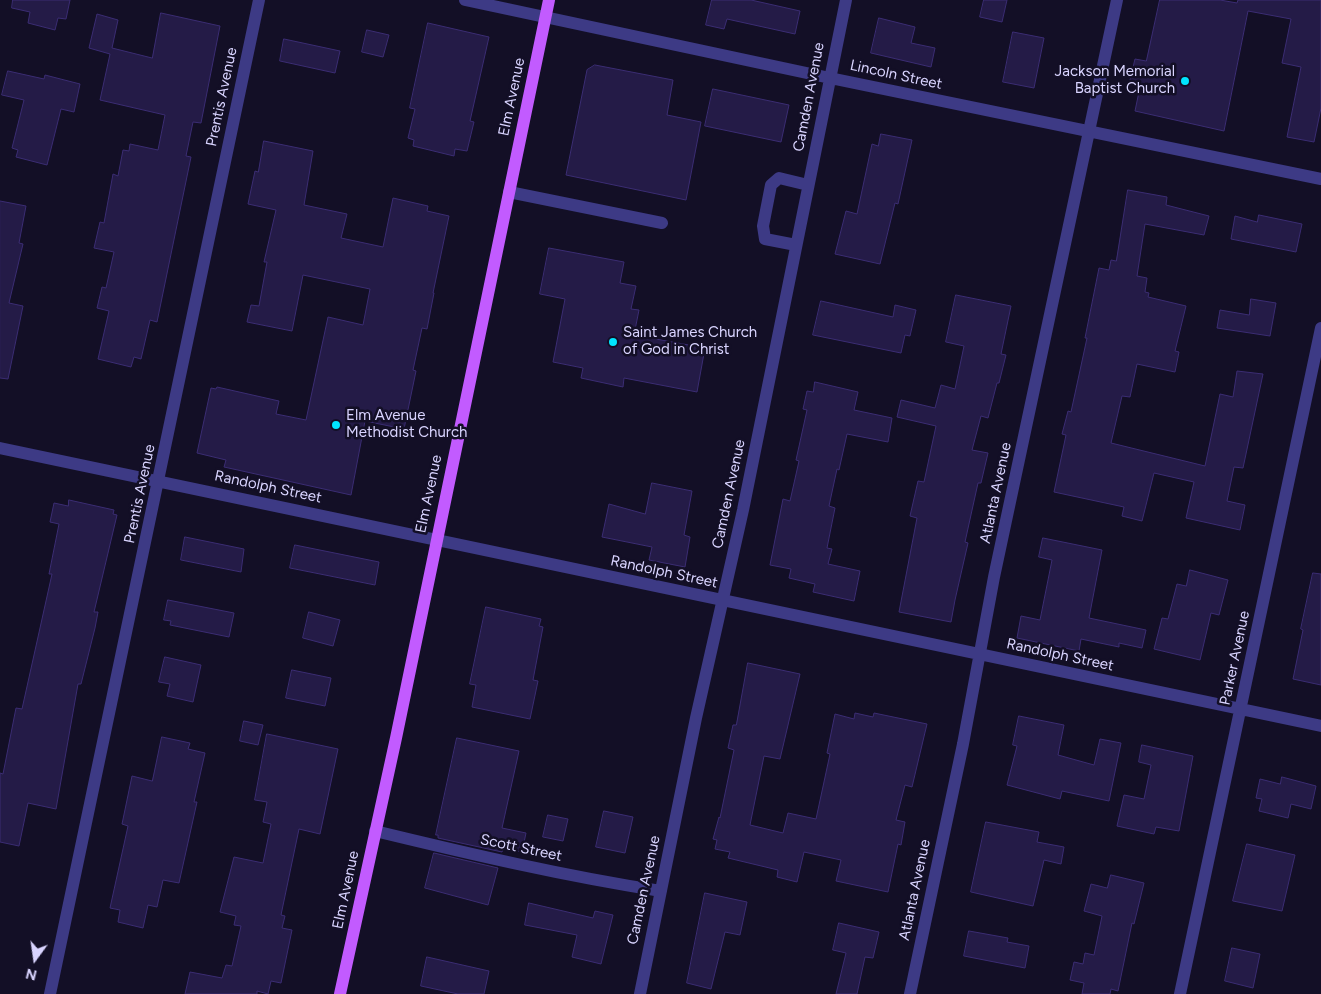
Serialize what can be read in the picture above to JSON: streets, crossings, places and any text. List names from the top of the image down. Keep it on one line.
{"streets":{"main road":["Elm Avenue"],"street":["Lincoln Street","Prentis Avenue","Camden Avenue","Randolph Street","Atlanta Avenue","Parker Avenue","Scott Street"]},"crossings":[["Lincoln Street","Elm Avenue"],["Lincoln Street","Camden Avenue"],["Lincoln Street","Atlanta Avenue"],["Prentis Avenue","Randolph Street"],["Elm Avenue","Randolph Street"],["Elm Avenue","Scott Street"],["Camden Avenue","Randolph Street"],["Camden Avenue","Scott Street"],["Randolph Street","Atlanta Avenue"],["Randolph Street","Parker Avenue"]],"places":["Jackson Memorial Baptist Church","Saint James Church of God in Christ","Elm Avenue Methodist Church"],"north":"bottom"}
